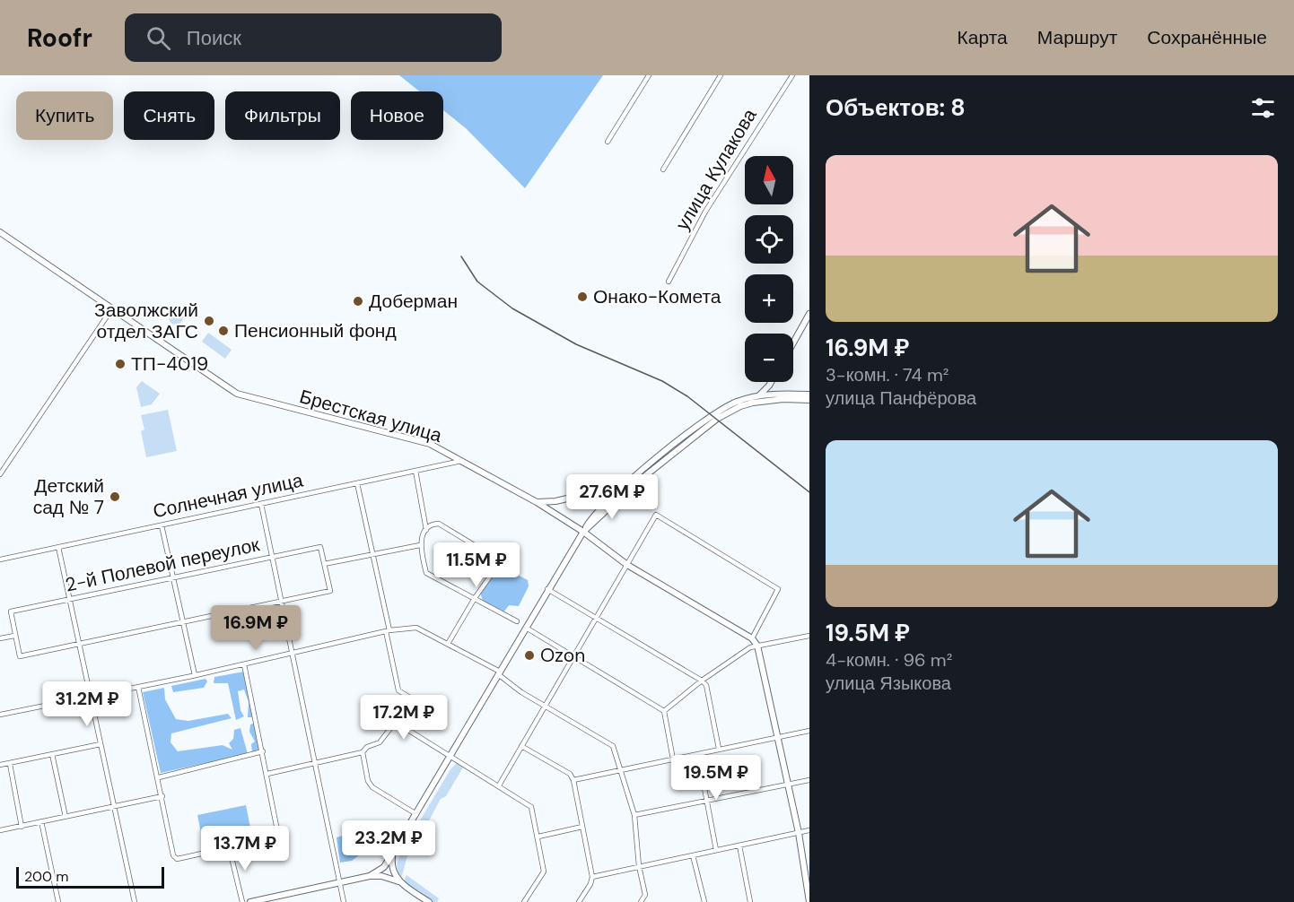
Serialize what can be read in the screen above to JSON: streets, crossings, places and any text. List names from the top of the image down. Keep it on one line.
{"streets":{"street":["улица Кулакова","Брестская улица","Солнечная улица","2-й Полевой переулок"]},"crossings":[["Брестская улица","Солнечная улица"]],"places":["Онако-Комета","Доберман","Заволжский отдел ЗАГС","Пенсионный фонд","ТП-4019","Детский сад № 7","Ozon"],"scale_bar":"200 m","north":"top","page":{"header":"Roofr","search":"Поиск","nav":["Карта","Маршрут","Сохранённые"],"heading":"Объектов: 8","chip":["Купить","Снять","Фильтры","Новое"],"list":[{"name":"16.9M ₽","note":"3-комн. · 74 m² · улица Панфёрова"},{"name":"19.5M ₽","note":"4-комн. · 96 m² · улица Языкова"}],"map_buttons":["+","−"],"price":["27.6M ₽","11.5M ₽","16.9M ₽","31.2M ₽","17.2M ₽","19.5M ₽","23.2M ₽","13.7M ₽"],"scale":"200 m"}}
